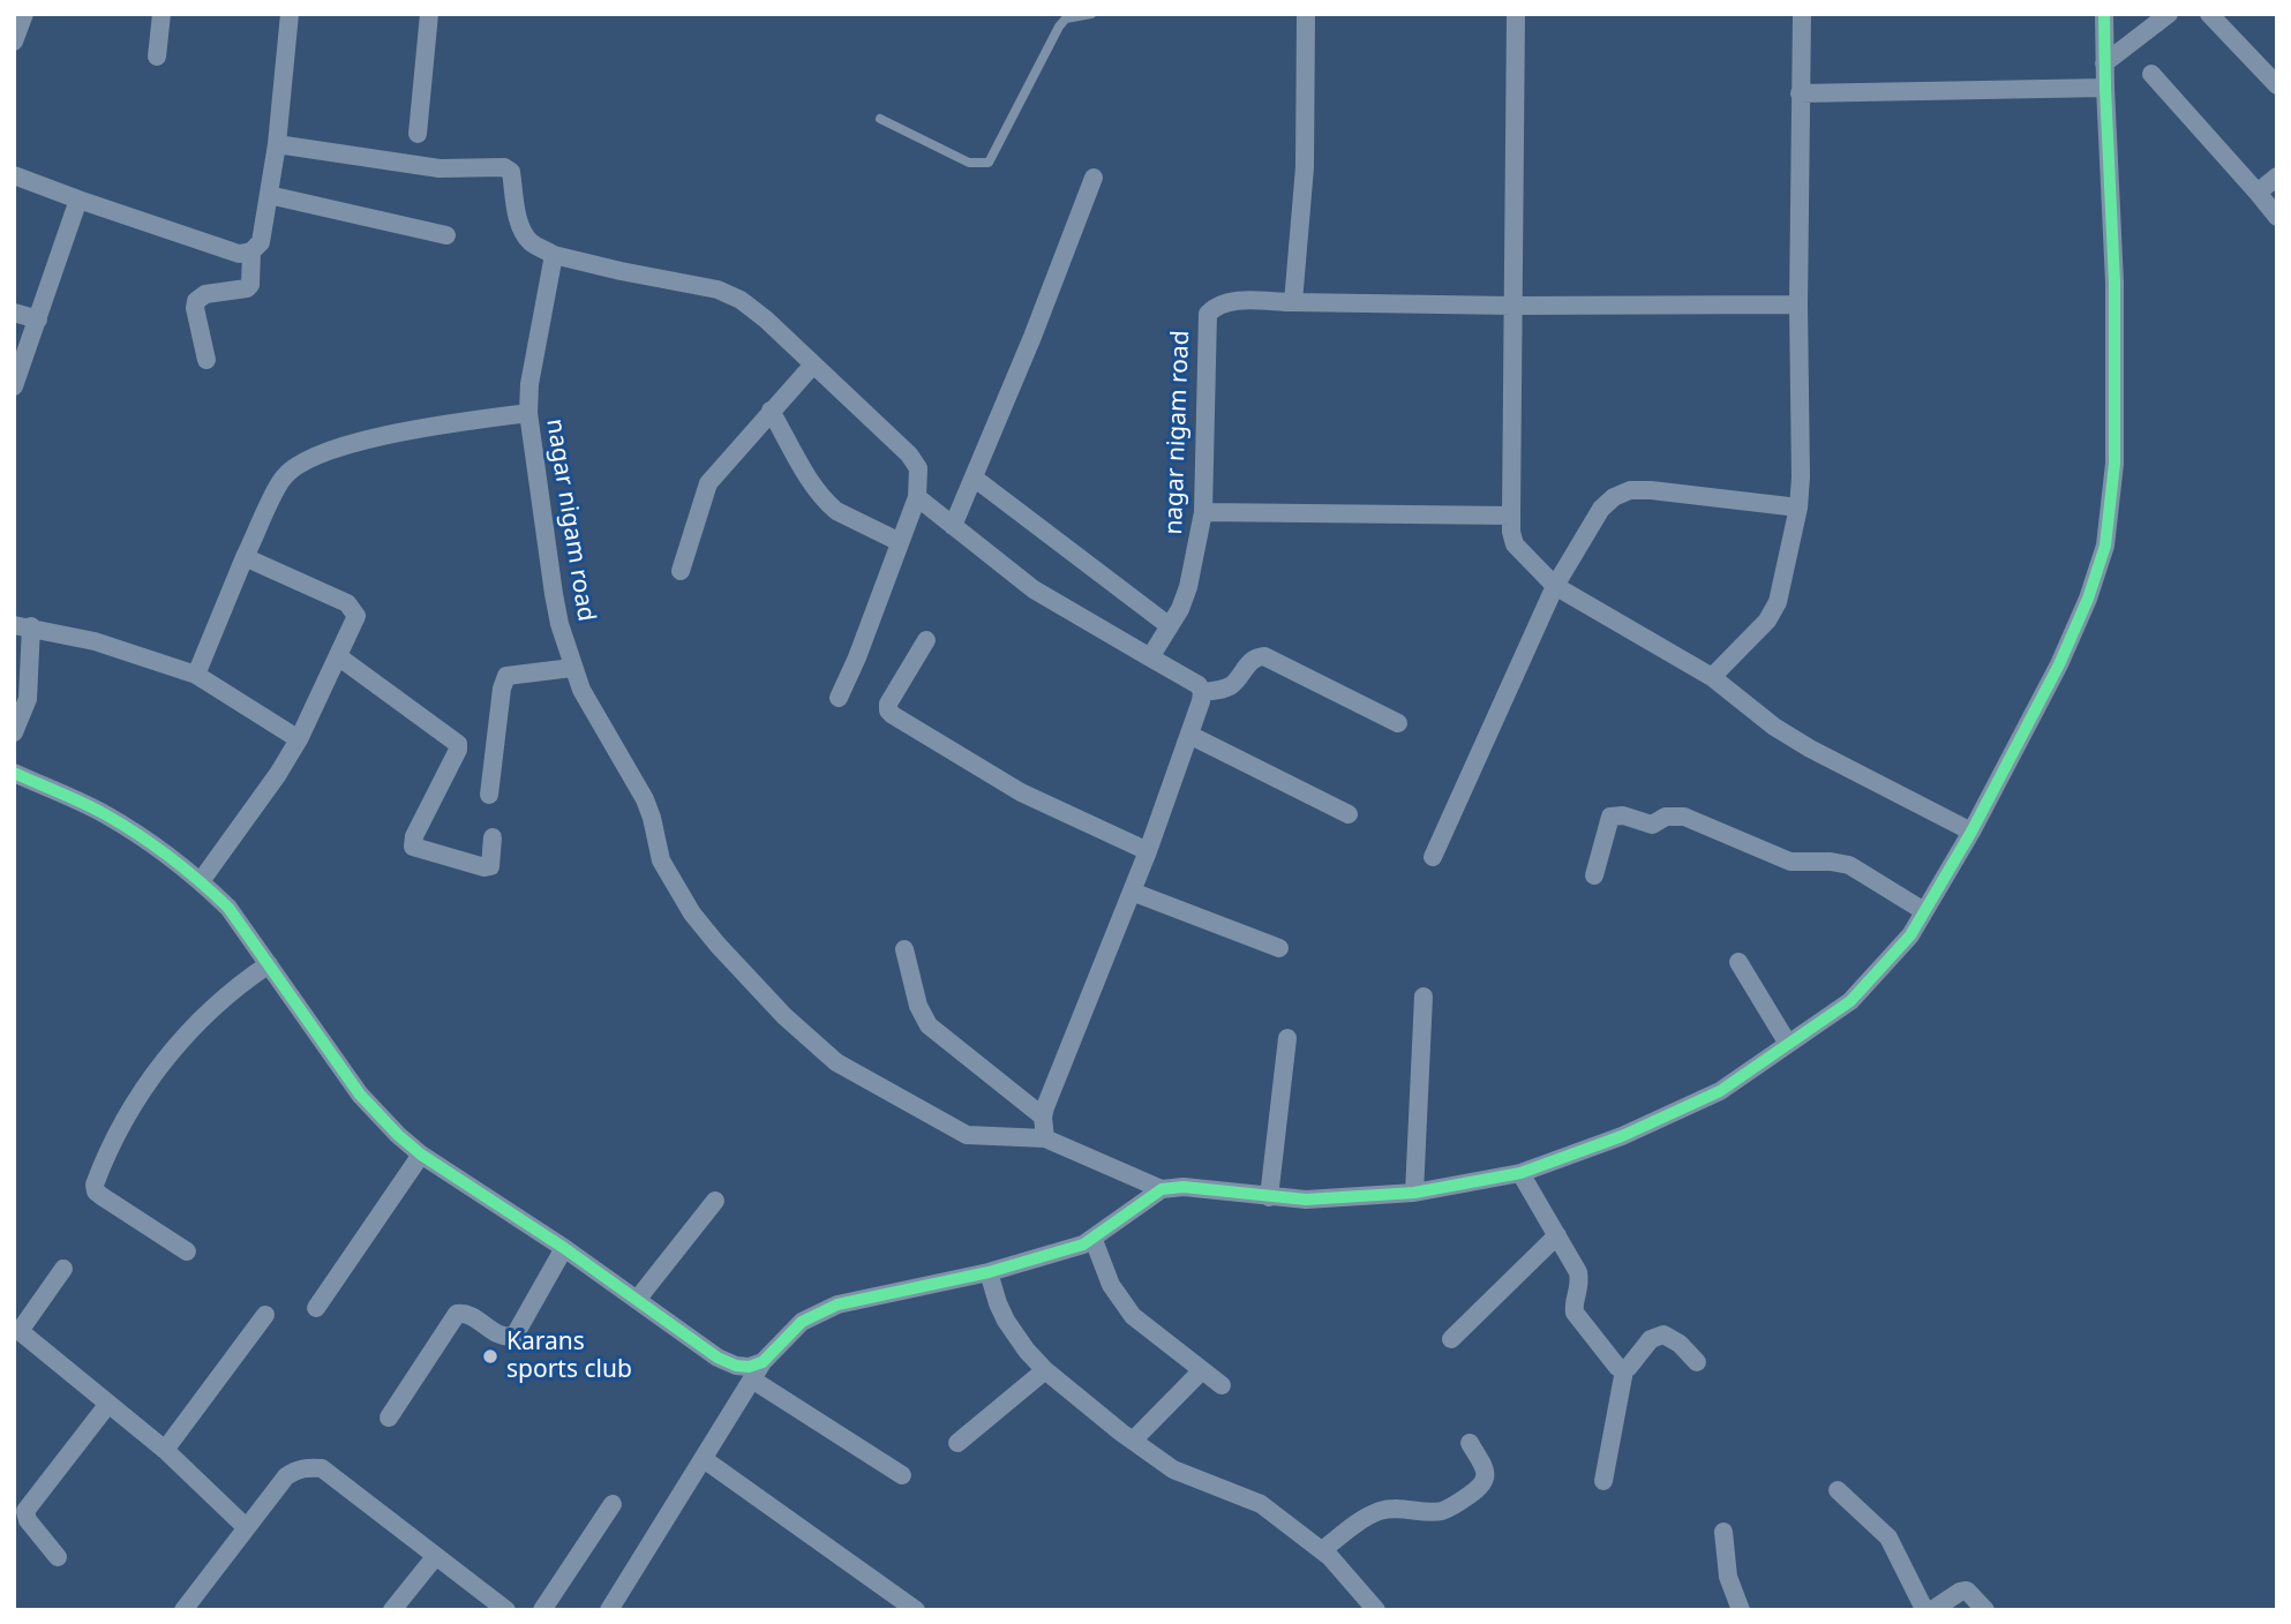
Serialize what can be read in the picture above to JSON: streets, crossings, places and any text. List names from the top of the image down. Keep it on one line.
{"streets":{"street":["nagar nigam road"]},"places":["Karans sports club"]}
